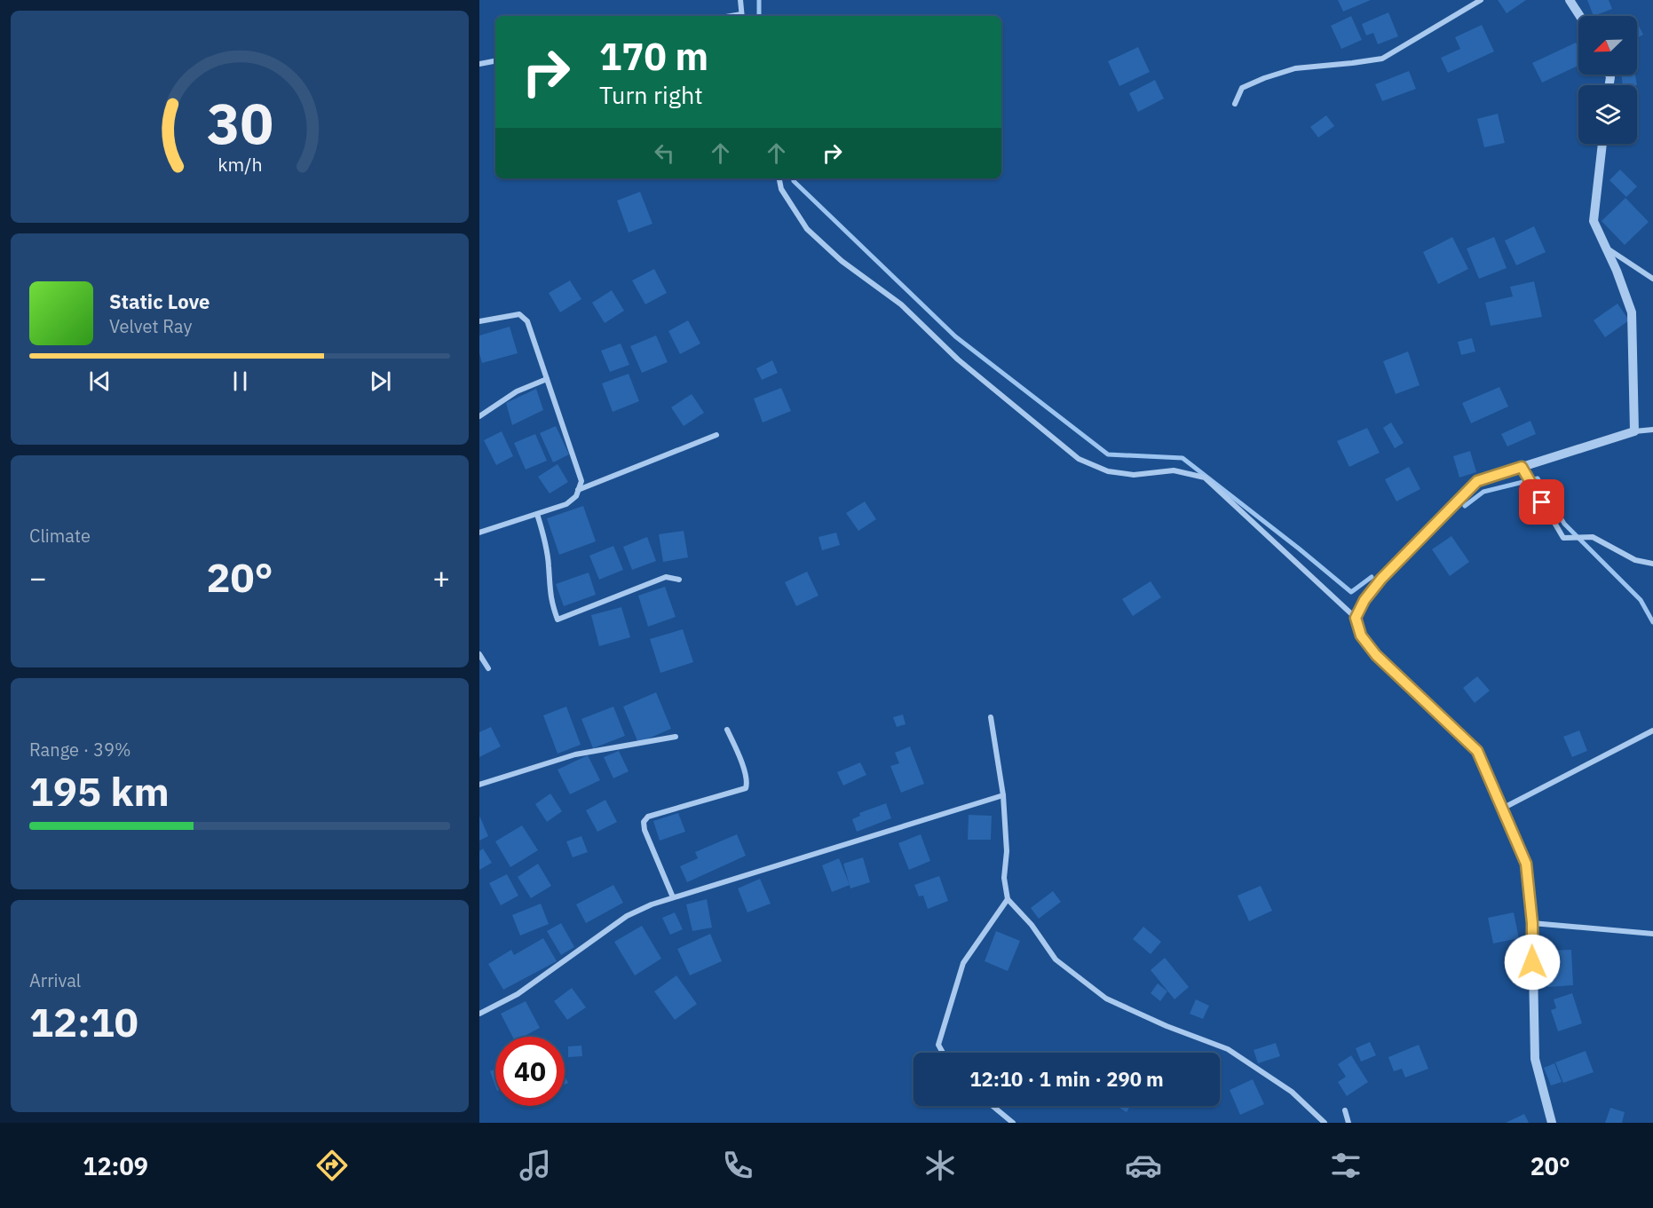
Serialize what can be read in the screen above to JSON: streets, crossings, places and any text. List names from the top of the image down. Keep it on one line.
{"north":"bottom left","page":{"turn":["170 m","Turn right"],"song":["Static Love","Velvet Ray"],"tile":["Climate",["Range · 39%","195 km"],["Arrival","12:10"]],"heat":["−","20°","+"],"limit":"40","trip":"12:10 · 1 min · 290 m","tabs":["12:09","20°"],"gauge":["30","km/h"]}}
